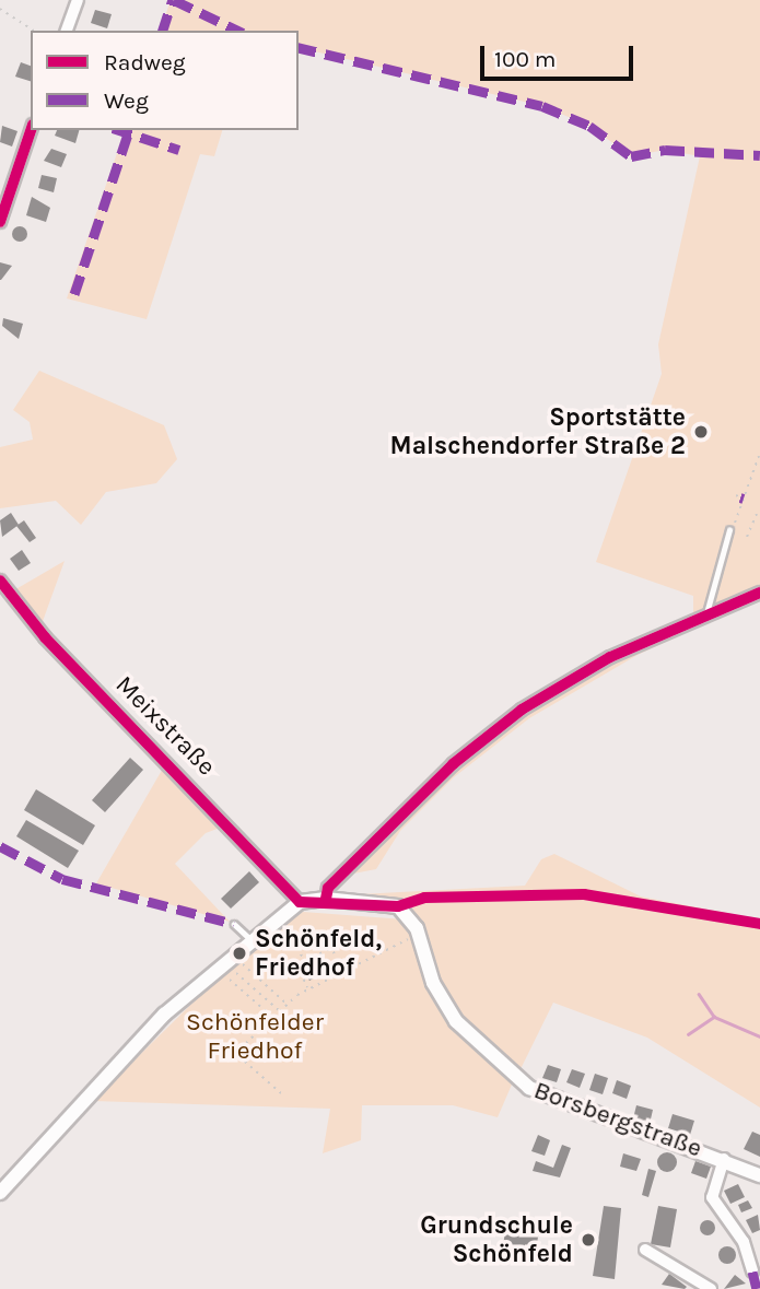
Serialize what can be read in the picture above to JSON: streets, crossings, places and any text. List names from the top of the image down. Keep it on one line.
{"streets":{"street":["Meixstraße","Borsbergstraße"]},"crossings":[["Meixstraße","Borsbergstraße"]],"parks":["Schönfelder Friedhof"],"places":["Sportstätte Malschendorfer Straße 2","Schönfeld, Friedhof","Grundschule Schönfeld"],"legend":["Radweg","Weg"],"scale_bar":"100 m"}
